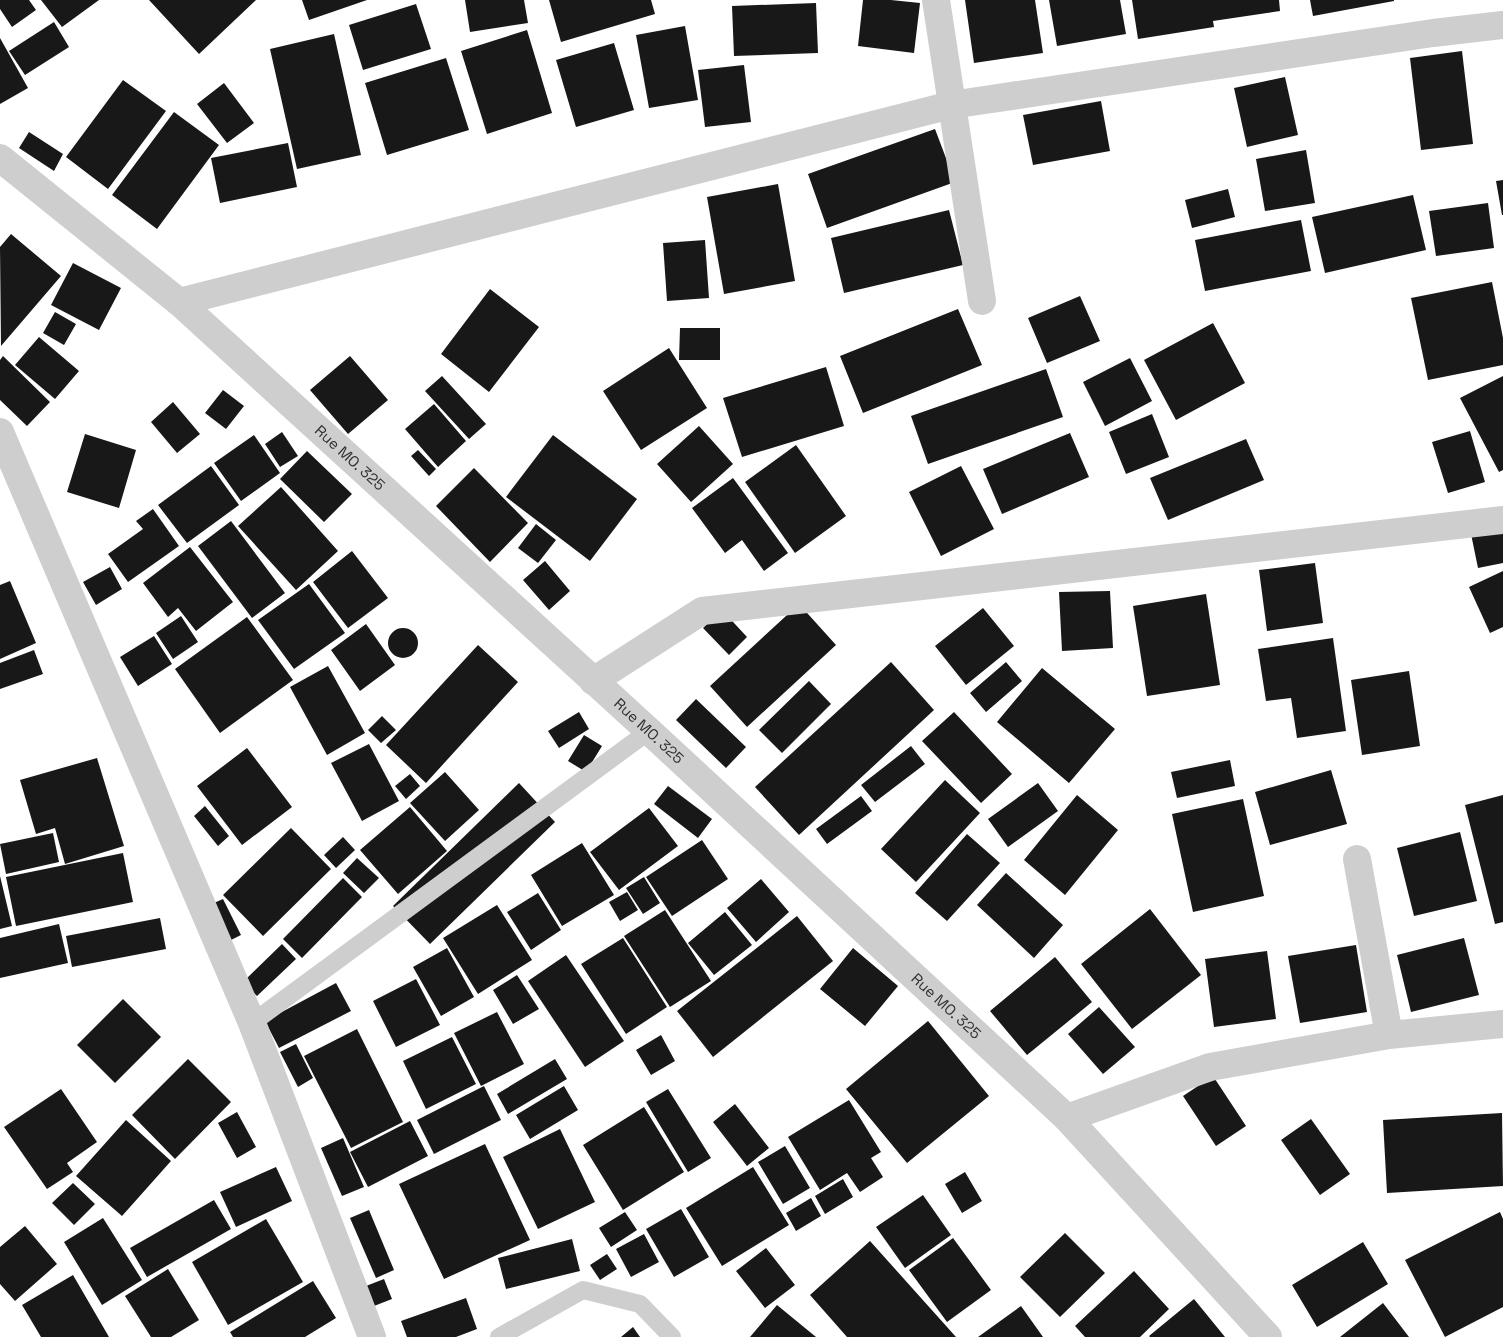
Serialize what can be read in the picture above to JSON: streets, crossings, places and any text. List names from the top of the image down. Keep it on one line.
{"streets":{"street":["Rue MO. 325"]}}
